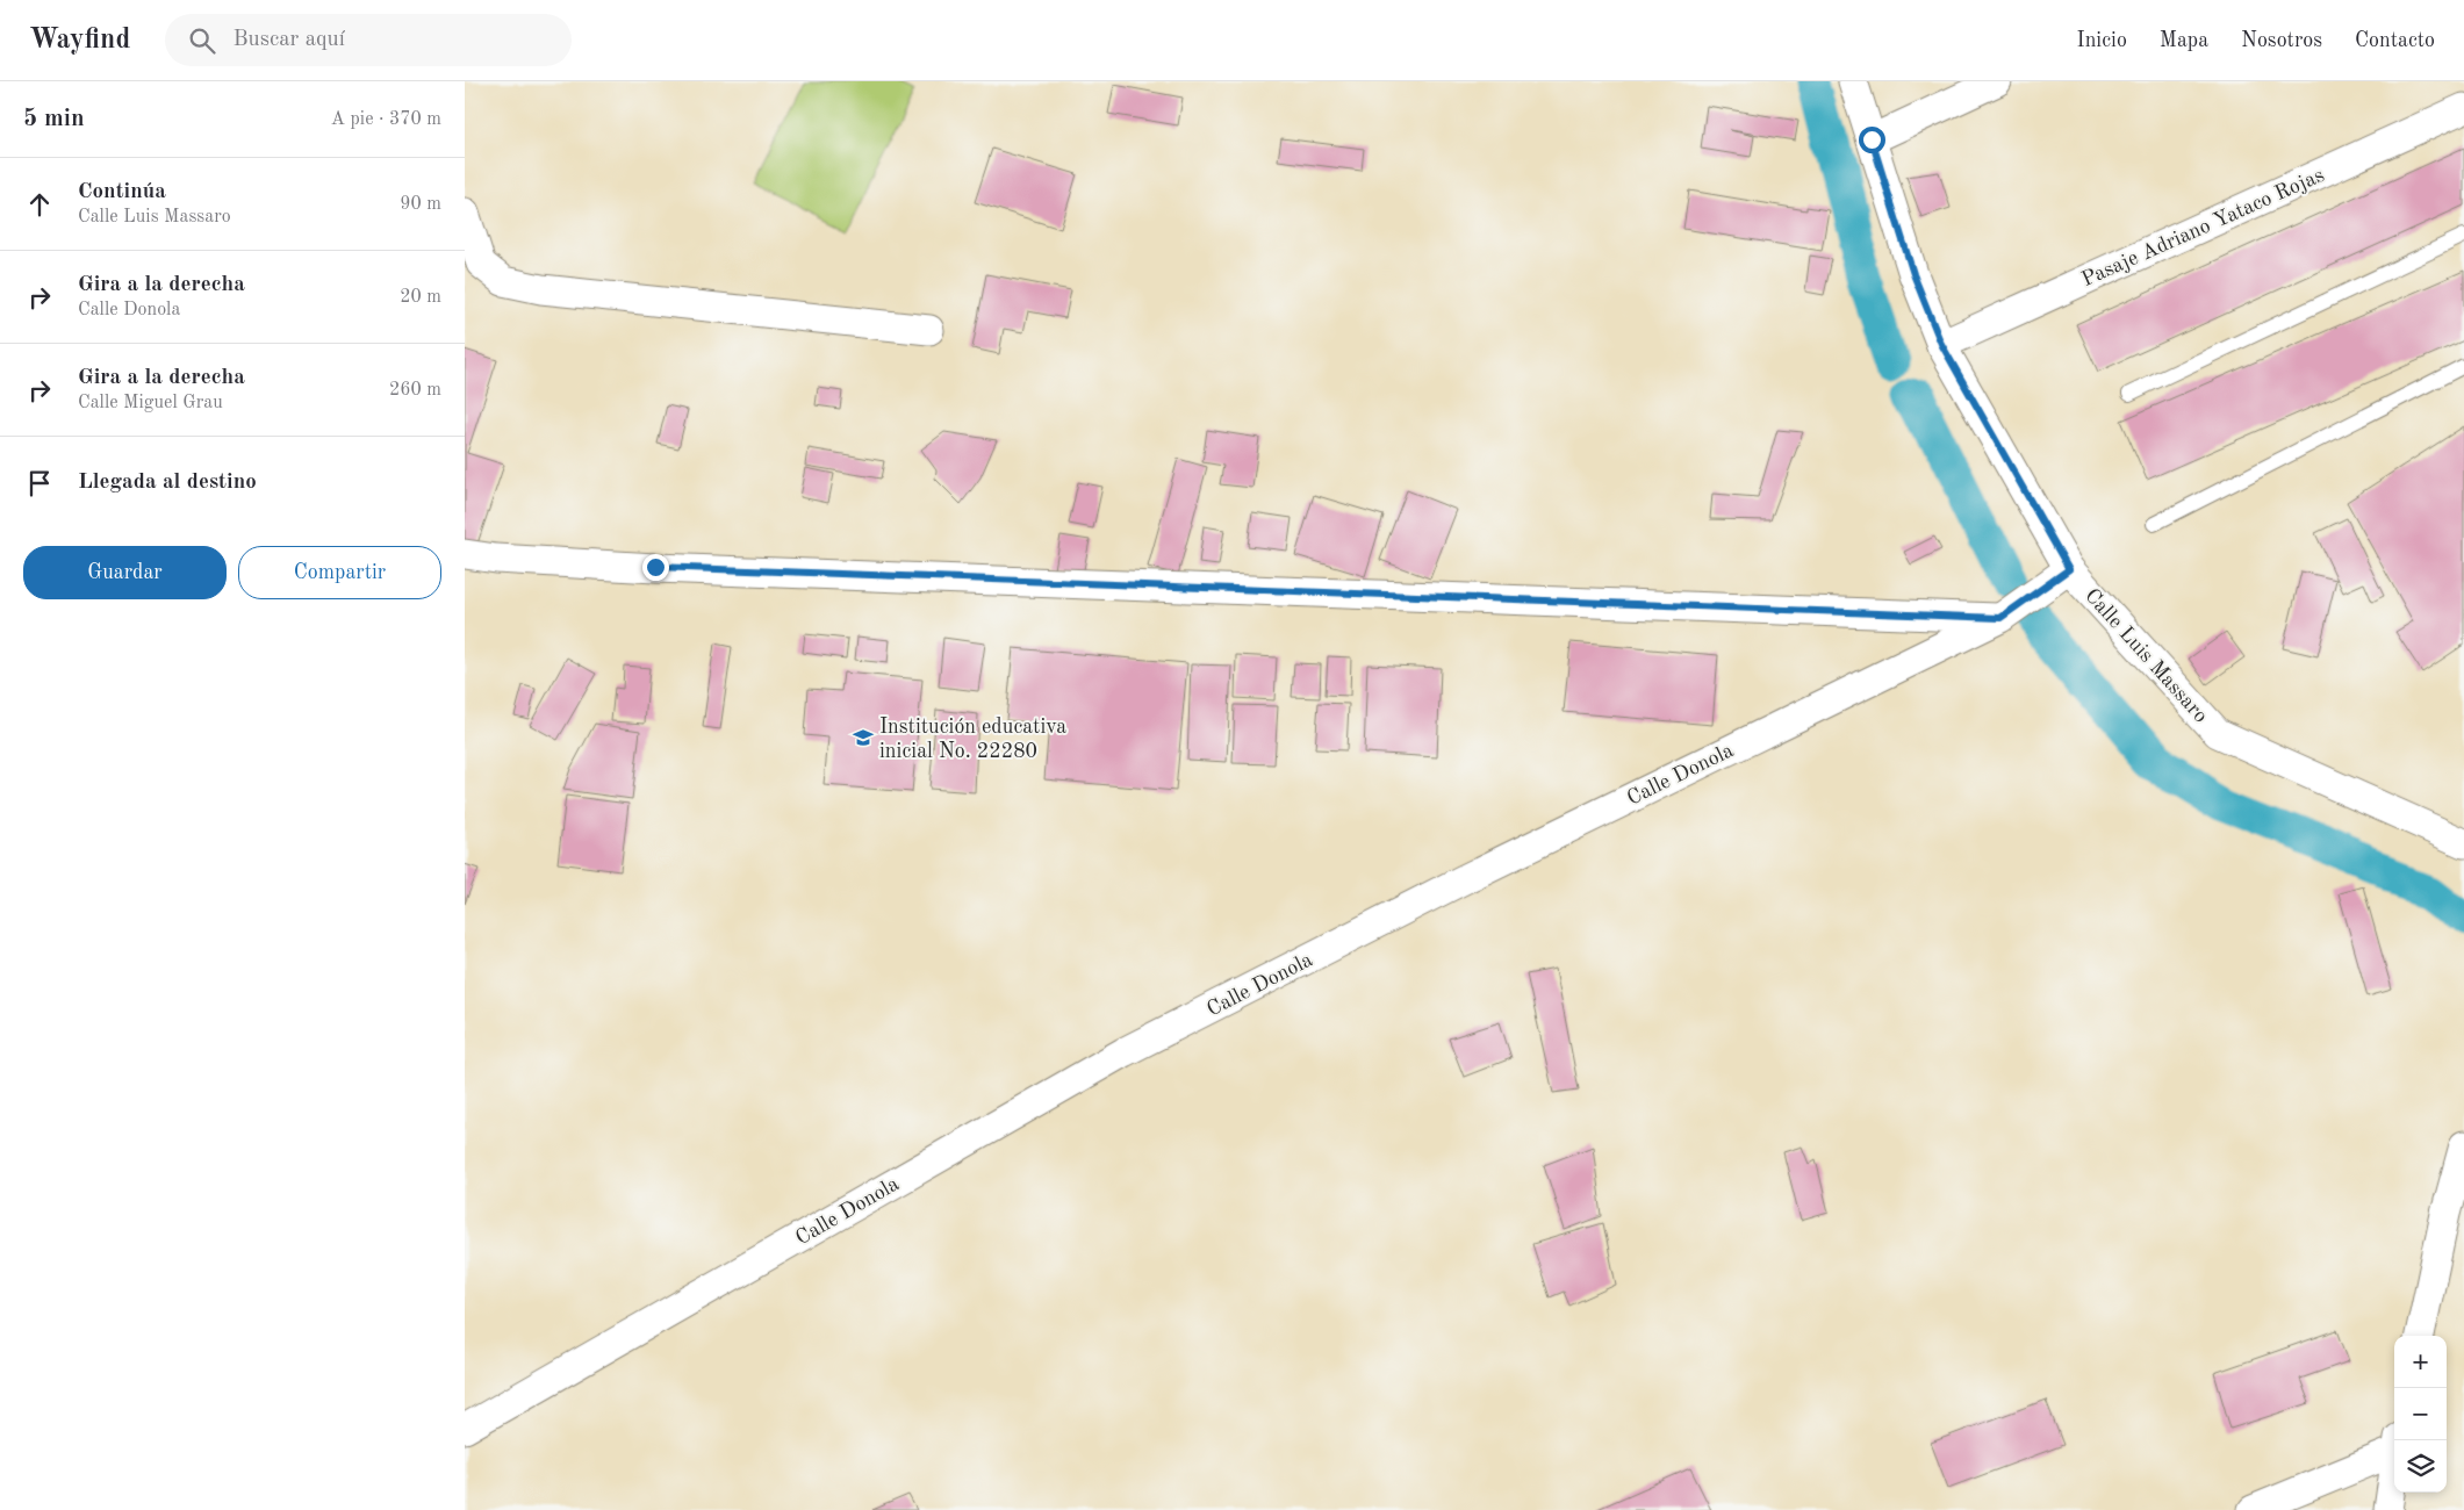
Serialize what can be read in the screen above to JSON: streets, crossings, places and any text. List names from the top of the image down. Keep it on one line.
{"streets":{"street":["Pasaje Adriano Yataco Rojas","Calle Luis Massaro","Calle Donola"]},"crossings":[["Pasaje Adriano Yataco Rojas","Calle Luis Massaro"],["Calle Luis Massaro","Calle Donola"]],"places":{"school or university":["Institución educativa inicial No. 22280"]},"page":{"header":"Wayfind","search":"Buscar aquí","nav":["Inicio","Mapa","Nosotros","Contacto"],"heading":["5 min","A pie · 370 m"],"list":[["Continúa","Calle Luis Massaro","90 m"],["Gira a la derecha","Calle Donola","20 m"],["Gira a la derecha","Calle Miguel Grau","260 m"],"Llegada al destino"],"buttons":["Guardar","Compartir"],"map_buttons":["+","−"]}}
